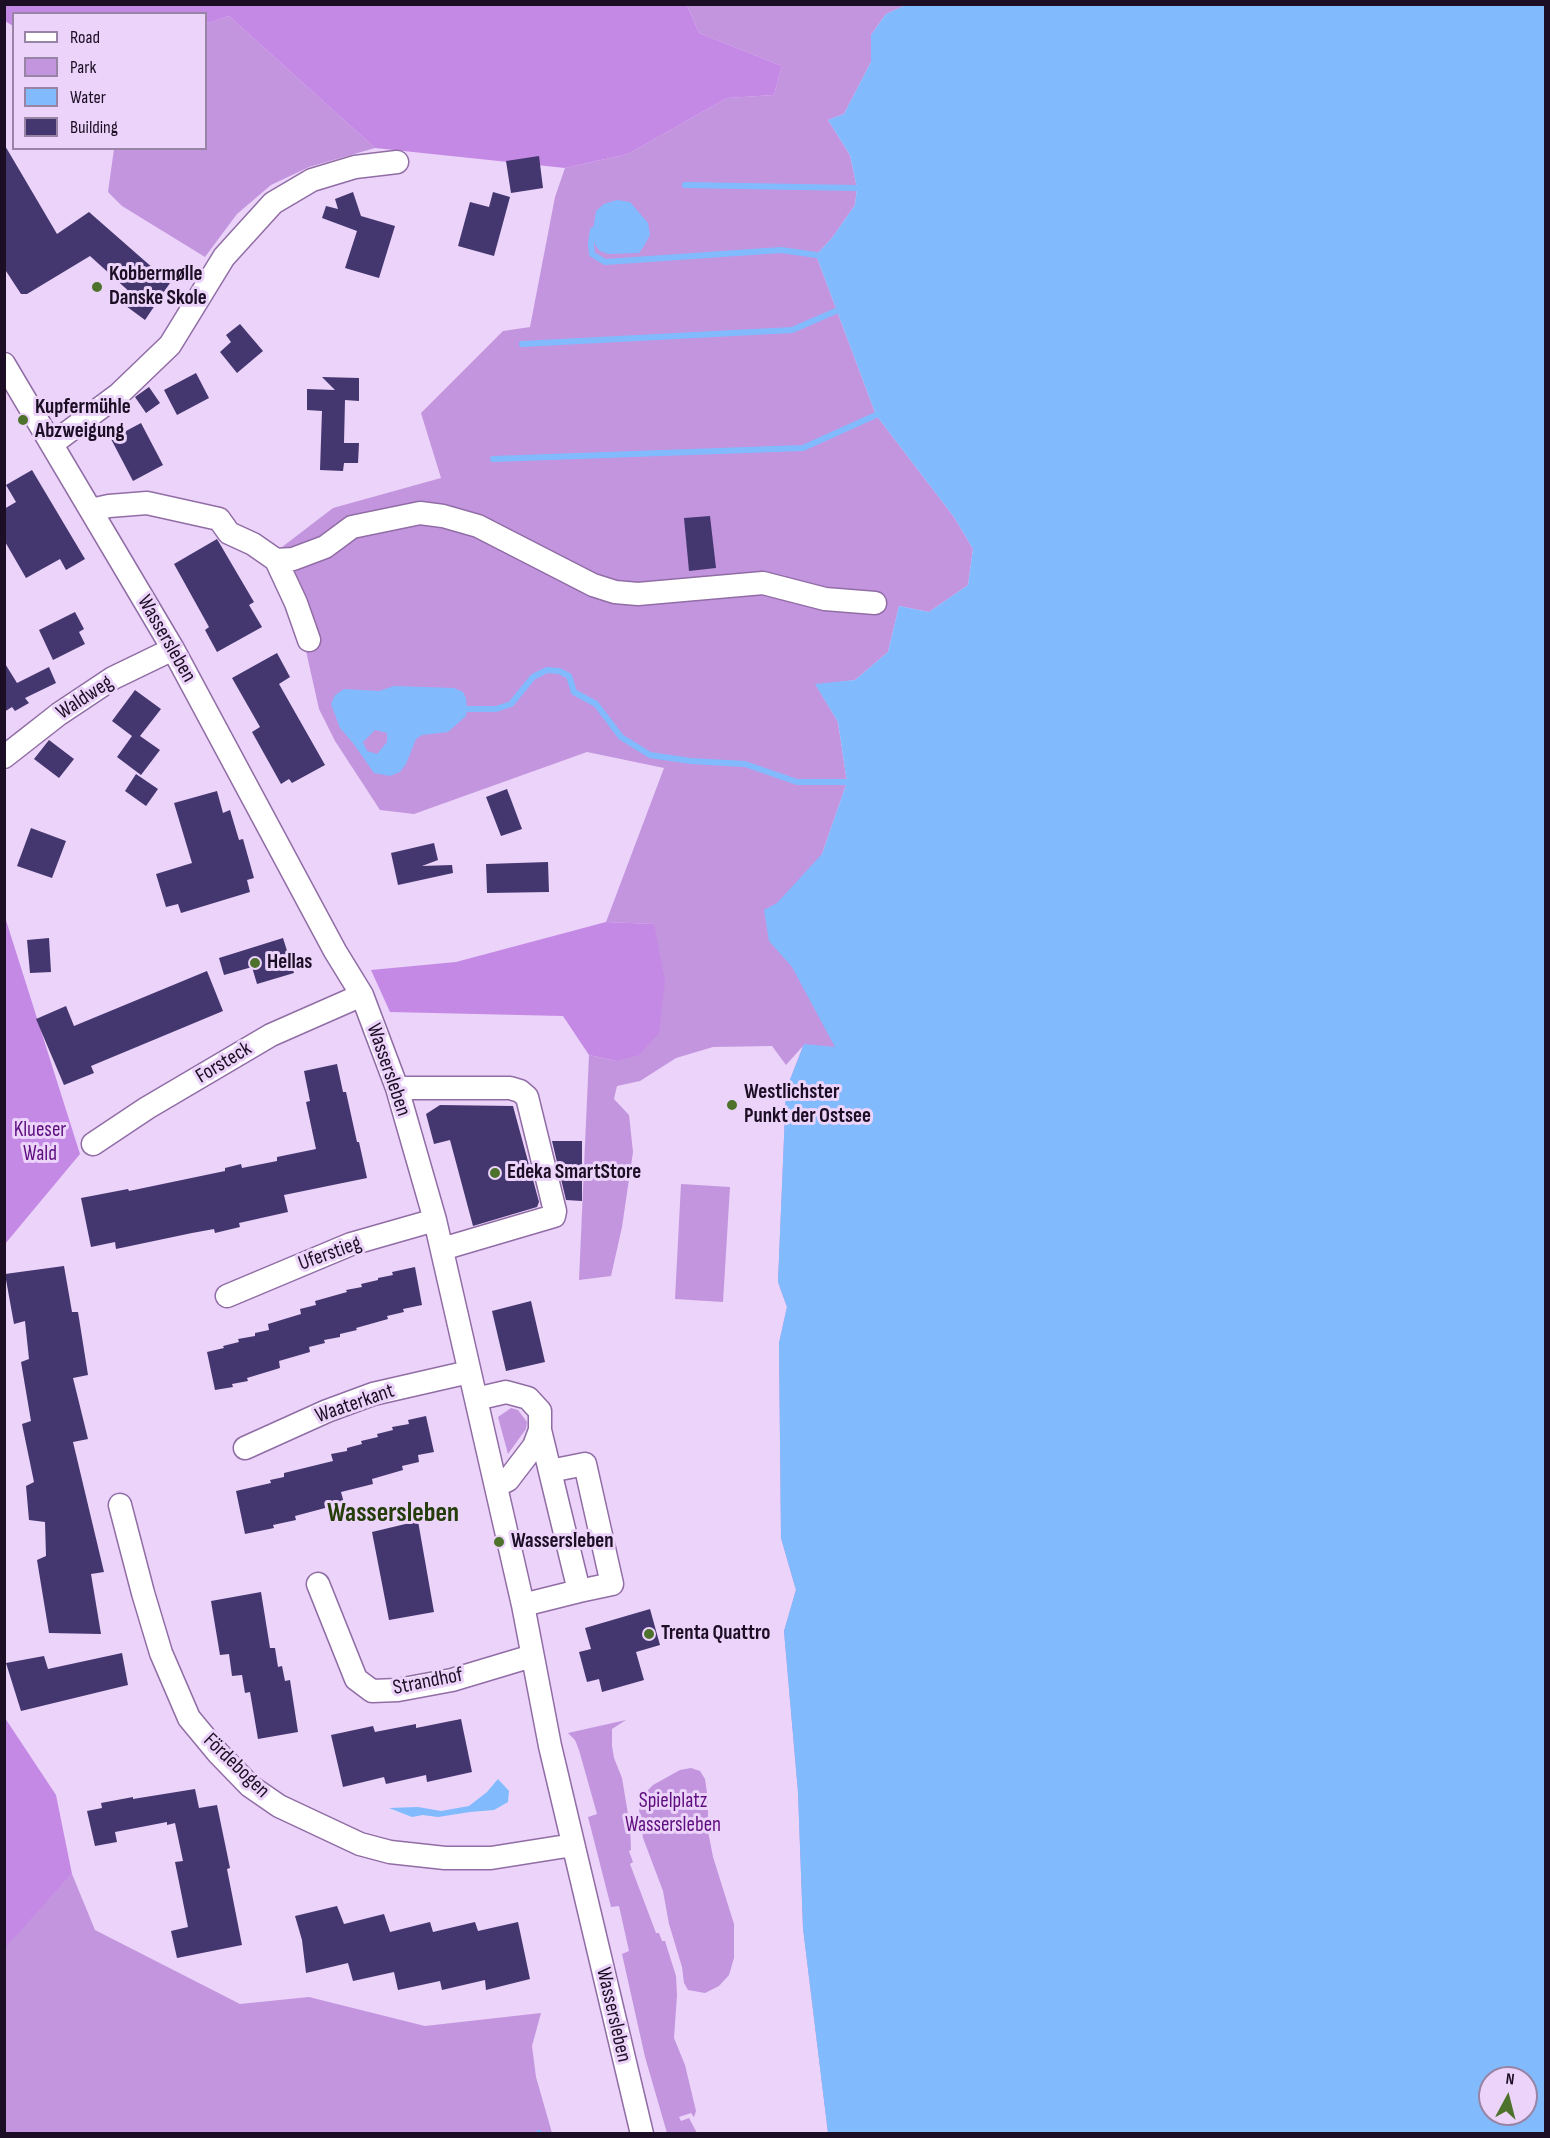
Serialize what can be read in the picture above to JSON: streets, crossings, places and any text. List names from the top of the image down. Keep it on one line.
{"streets":{"street":["Wassersleben","Waldweg","Forsteck","Uferstieg","Waaterkant","Strandhof","Fördebogen"]},"crossings":[["Wassersleben","Waldweg"],["Wassersleben","Forsteck"],["Wassersleben","Uferstieg"],["Wassersleben","Waaterkant"],["Wassersleben","Strandhof"],["Wassersleben","Fördebogen"]],"districts":["Wassersleben"],"parks":["Klueser Wald","Spielplatz Wassersleben"],"places":["Kobbermølle Danske Skole","Kupfermühle Abzweigung","Hellas","Westlichster Punkt der Ostsee","Edeka SmartStore","Wassersleben","Trenta Quattro"],"legend":["Road","Park","Water","Building"],"north":"top"}
